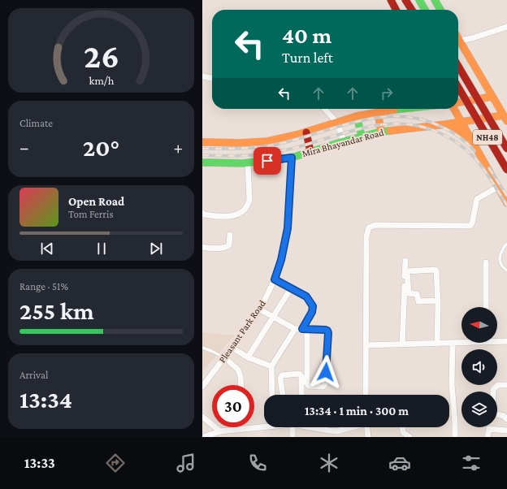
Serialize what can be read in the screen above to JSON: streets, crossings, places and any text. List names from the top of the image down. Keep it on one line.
{"streets":{"main road":["NH48","Mira Bhayandar Road"],"street":["Pleasant Park Road"]},"crossings":[["Mira Bhayandar Road","Pleasant Park Road"]],"north":"left","page":{"turn":["40 m","Turn left"],"tile":["Climate",["Range · 51%","255 km"],["Arrival","13:34"]],"heat":["−","20°","+"],"song":["Open Road","Tom Ferris"],"limit":"30","trip":"13:34 · 1 min · 300 m","tabs":"13:33","gauge":["26","km/h"]}}
